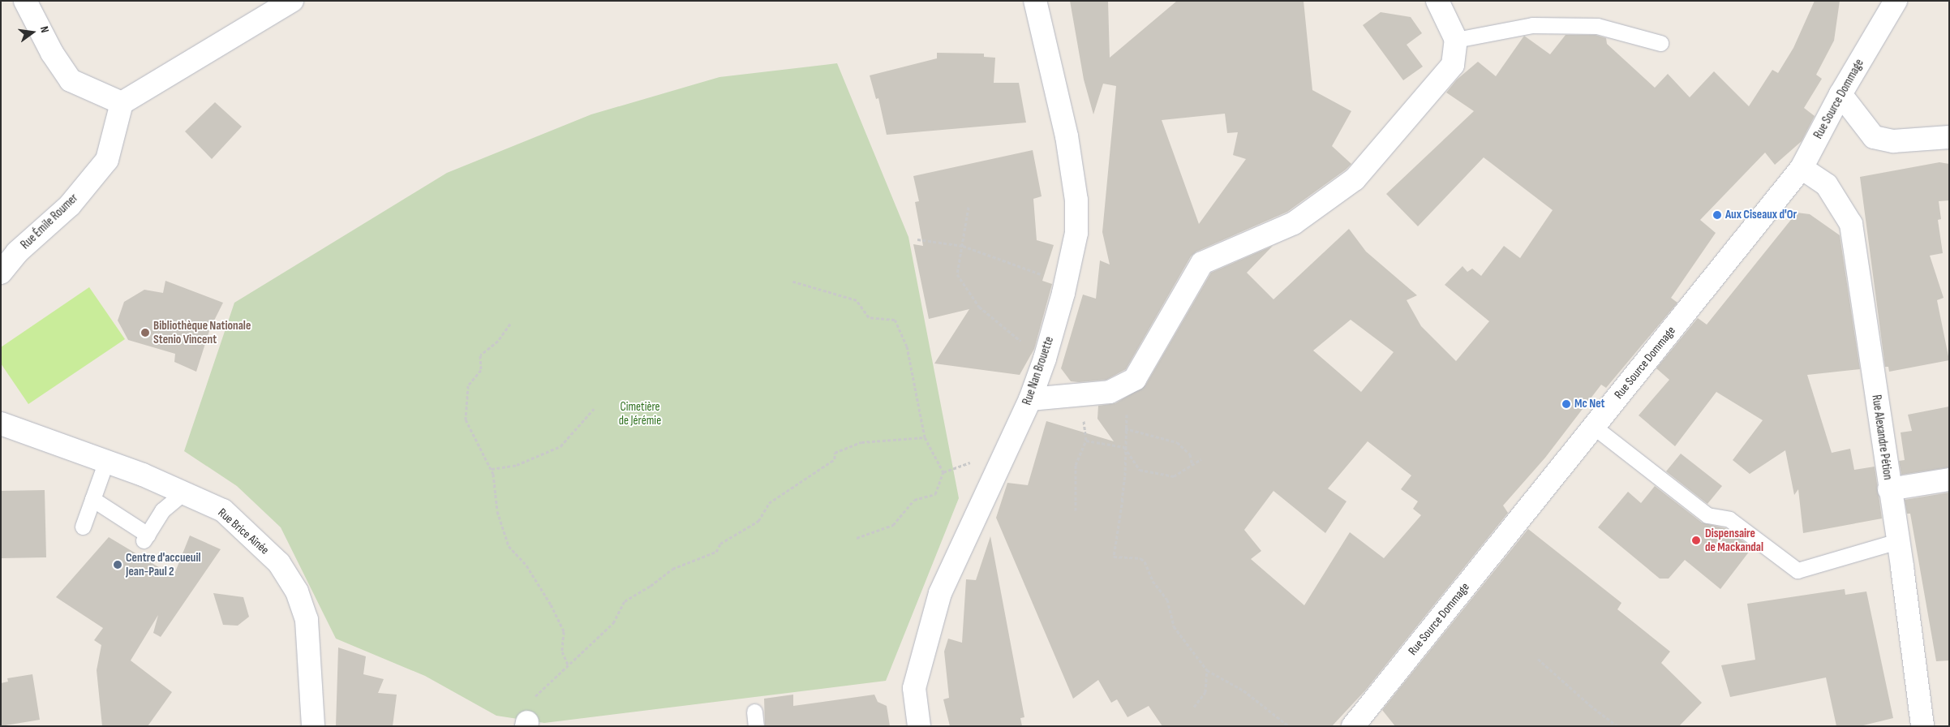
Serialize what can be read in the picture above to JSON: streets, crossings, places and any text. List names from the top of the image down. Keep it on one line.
{"streets":{"street":["Rue Source Dommage","Rue Émile Roumer","Rue Nan Brouette","Rue Alexandre Pétion","Rue Brice Aînée"]},"crossings":[["Rue Source Dommage","Rue Alexandre Pétion"]],"parks":["Cimetière de Jérémie"],"places":["Aux Ciseaux d'Or","Bibliothèque Nationale Stenio Vincent","Mc Net","Dispensaire de Mackandal","Centre d'accueuil Jean-Paul 2"],"north":"right"}
